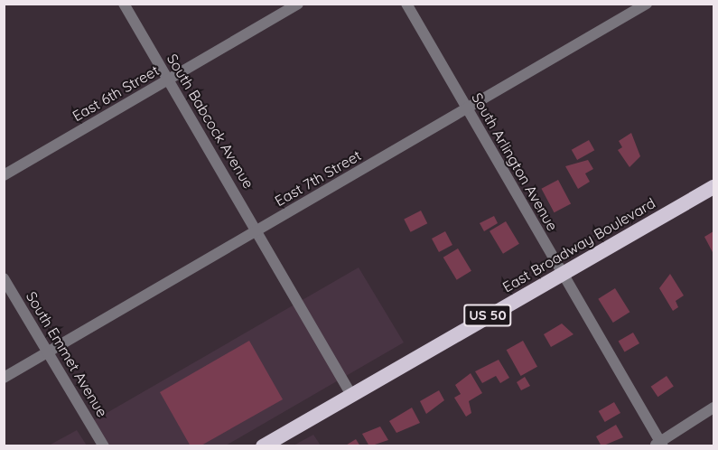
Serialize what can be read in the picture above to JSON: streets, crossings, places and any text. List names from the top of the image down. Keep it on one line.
{"streets":{"highway":["East Broadway Boulevard","US 50"],"street":["East 6th Street","South Babcock Avenue","South Arlington Avenue","East 7th Street","South Emmet Avenue"]},"crossings":[["East 6th Street","South Babcock Avenue"],["South Babcock Avenue","East 7th Street"],["South Babcock Avenue","East Broadway Boulevard"],["South Arlington Avenue","East 7th Street"],["South Arlington Avenue","East Broadway Boulevard"],["East 7th Street","South Emmet Avenue"]]}
